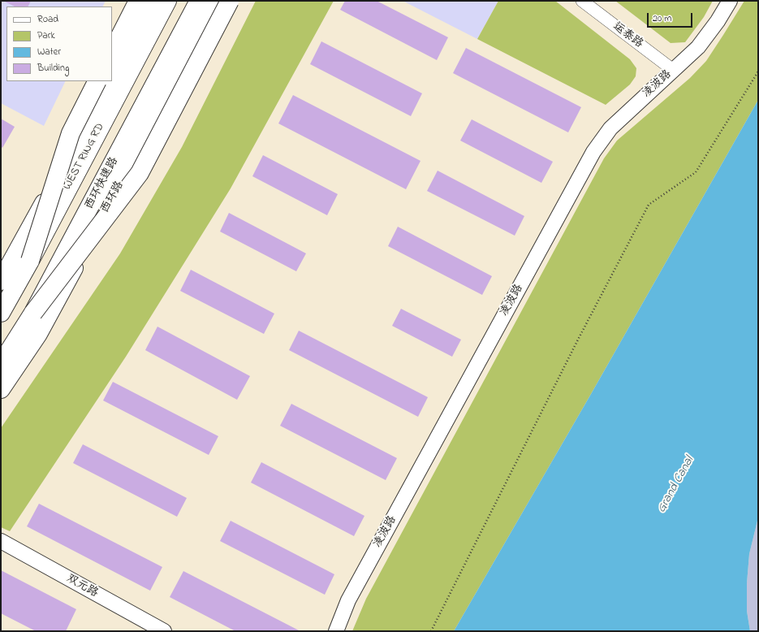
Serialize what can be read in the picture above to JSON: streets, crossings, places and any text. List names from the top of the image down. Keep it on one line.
{"streets":{"main road":["WEST RING RD","西环快速路","西环路"],"street":["运泰路","凌波路","双元路"]},"crossings":[["运泰路","凌波路"]],"water":["Grand Canal"],"legend":["Road","Park","Water","Building"],"scale_bar":"20 m"}
